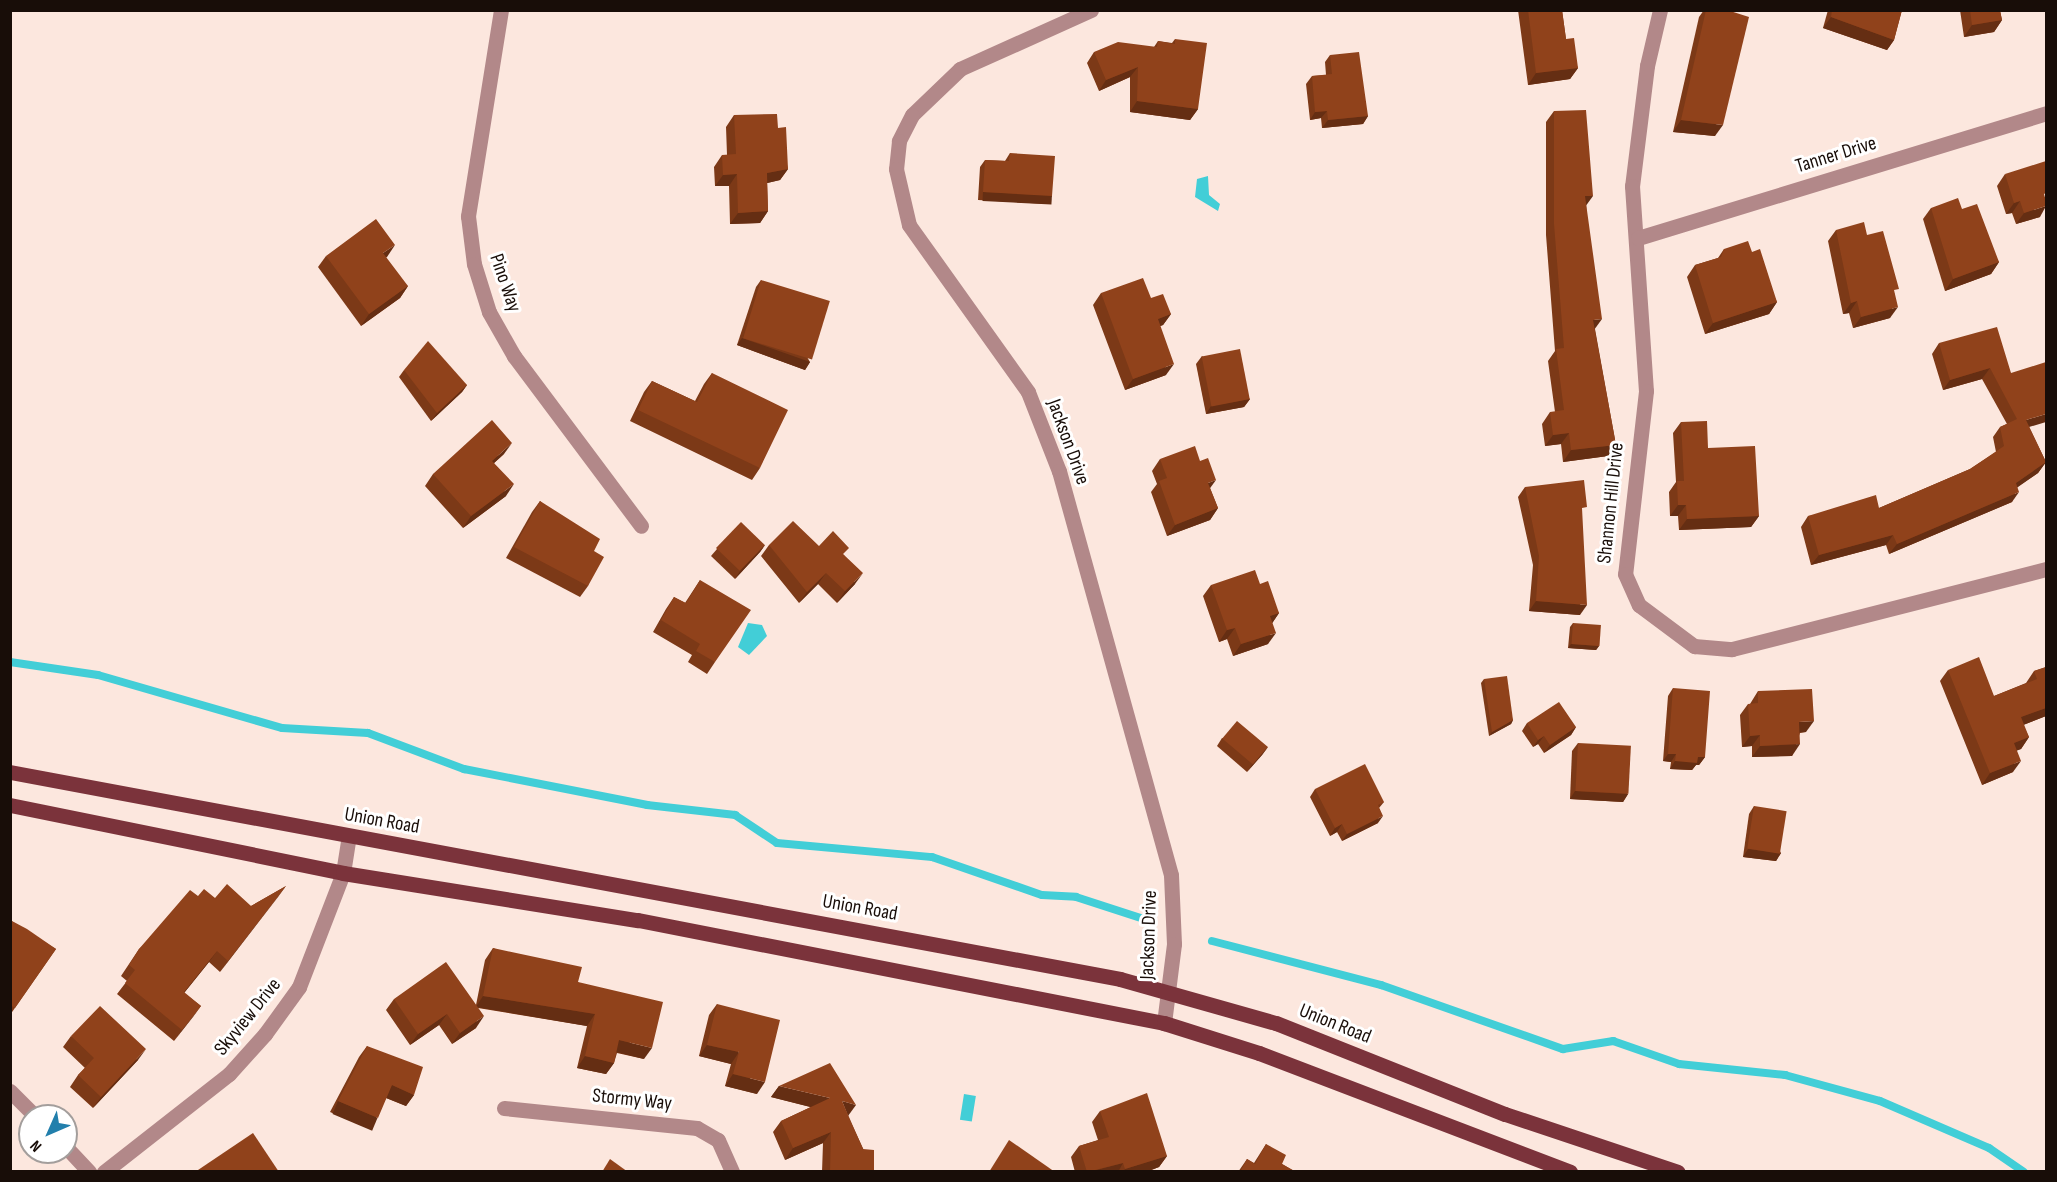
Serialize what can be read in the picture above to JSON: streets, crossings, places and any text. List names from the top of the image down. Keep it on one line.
{"streets":{"main road":["Union Road"],"street":["Tanner Drive","Pino Way","Jackson Drive","Shannon Hill Drive","Skyview Drive","Stormy Way"]},"crossings":[["Tanner Drive","Shannon Hill Drive"],["Jackson Drive","Union Road"],["Union Road","Skyview Drive"]],"north":"bottom left"}
